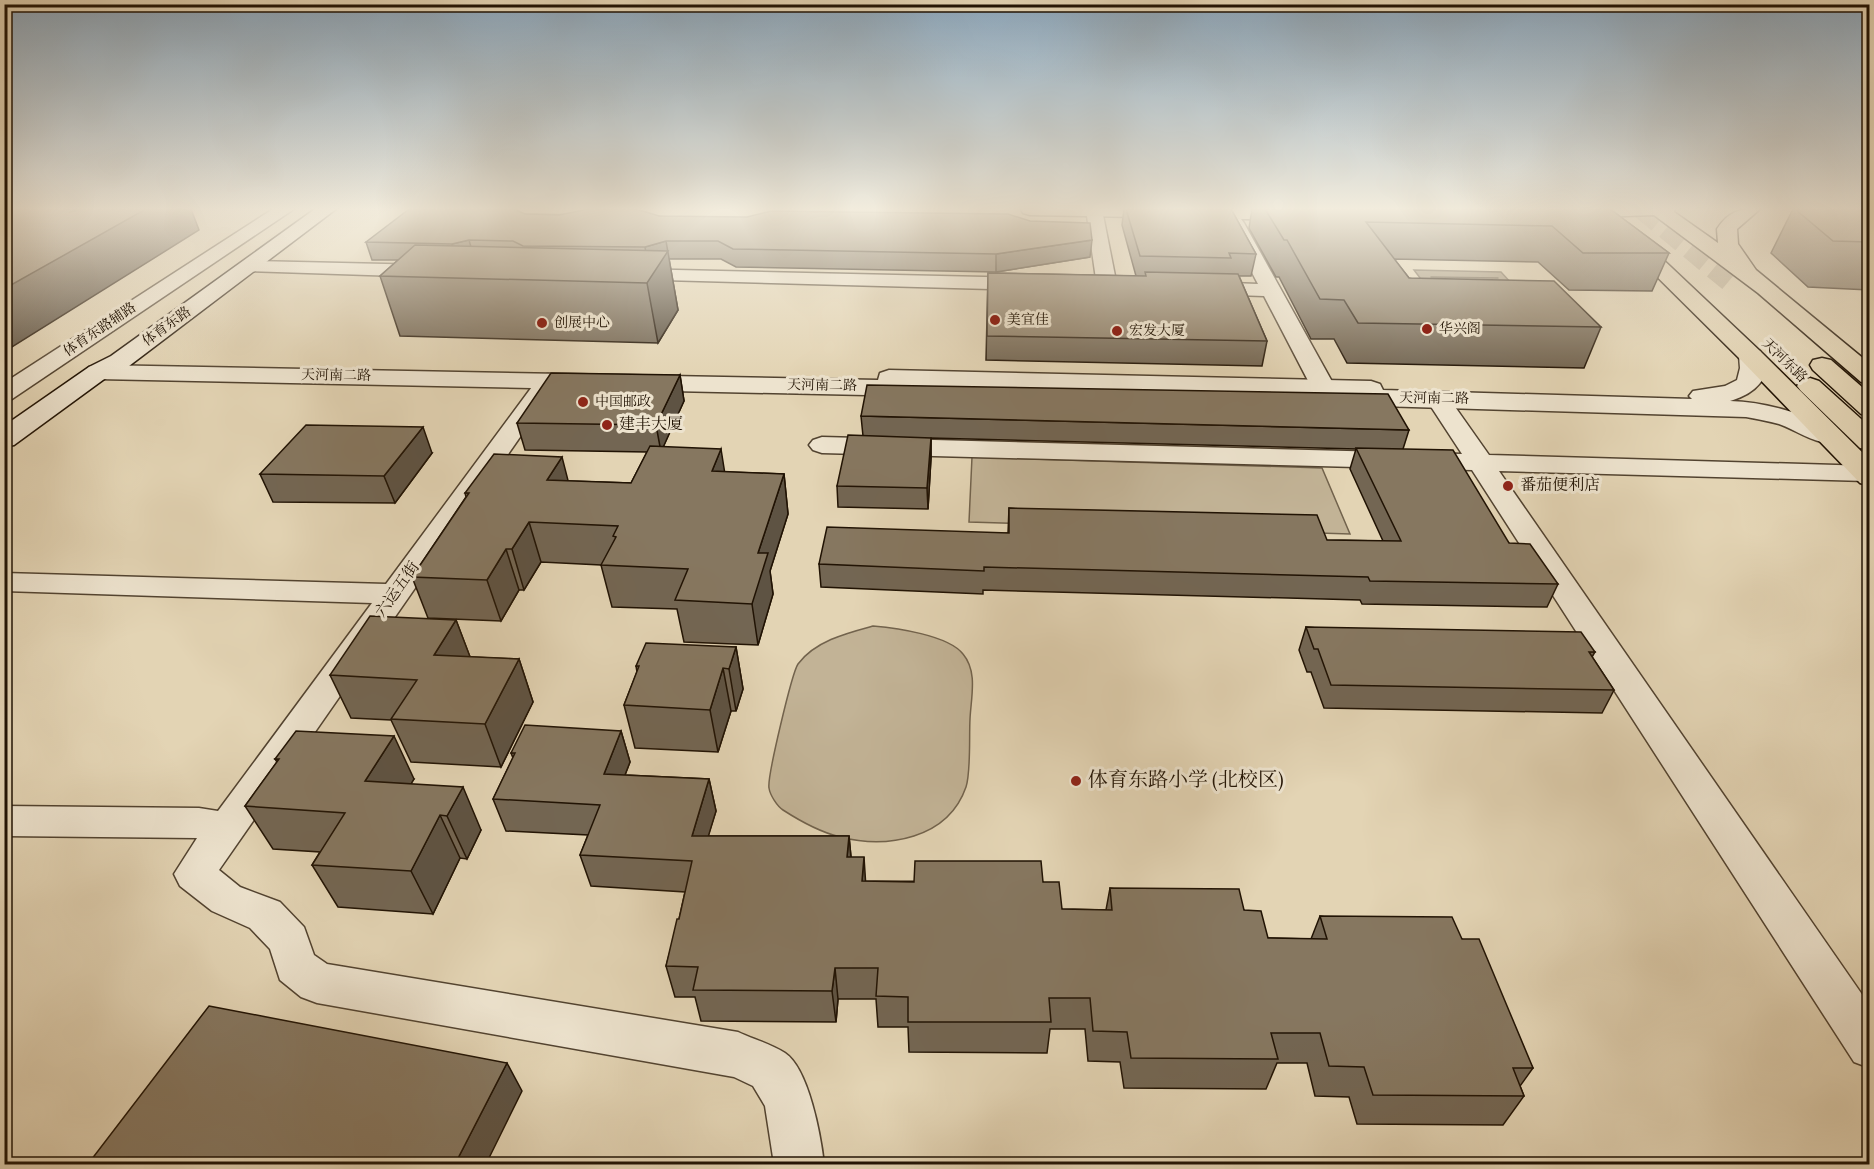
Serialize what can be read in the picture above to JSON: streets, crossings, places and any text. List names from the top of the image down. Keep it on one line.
{"streets":{"highway":["天河东路"],"street":["体育东路","体育东路辅路","天河南二路","六运五街"]},"crossings":[["体育东路","天河南二路"],["天河南二路","六运五街"]],"places":["美宜佳","创展中心","华兴阁","宏发大厦","中国邮政","建丰大厦","番茄便利店","体育东路小学 (北校区)"]}
